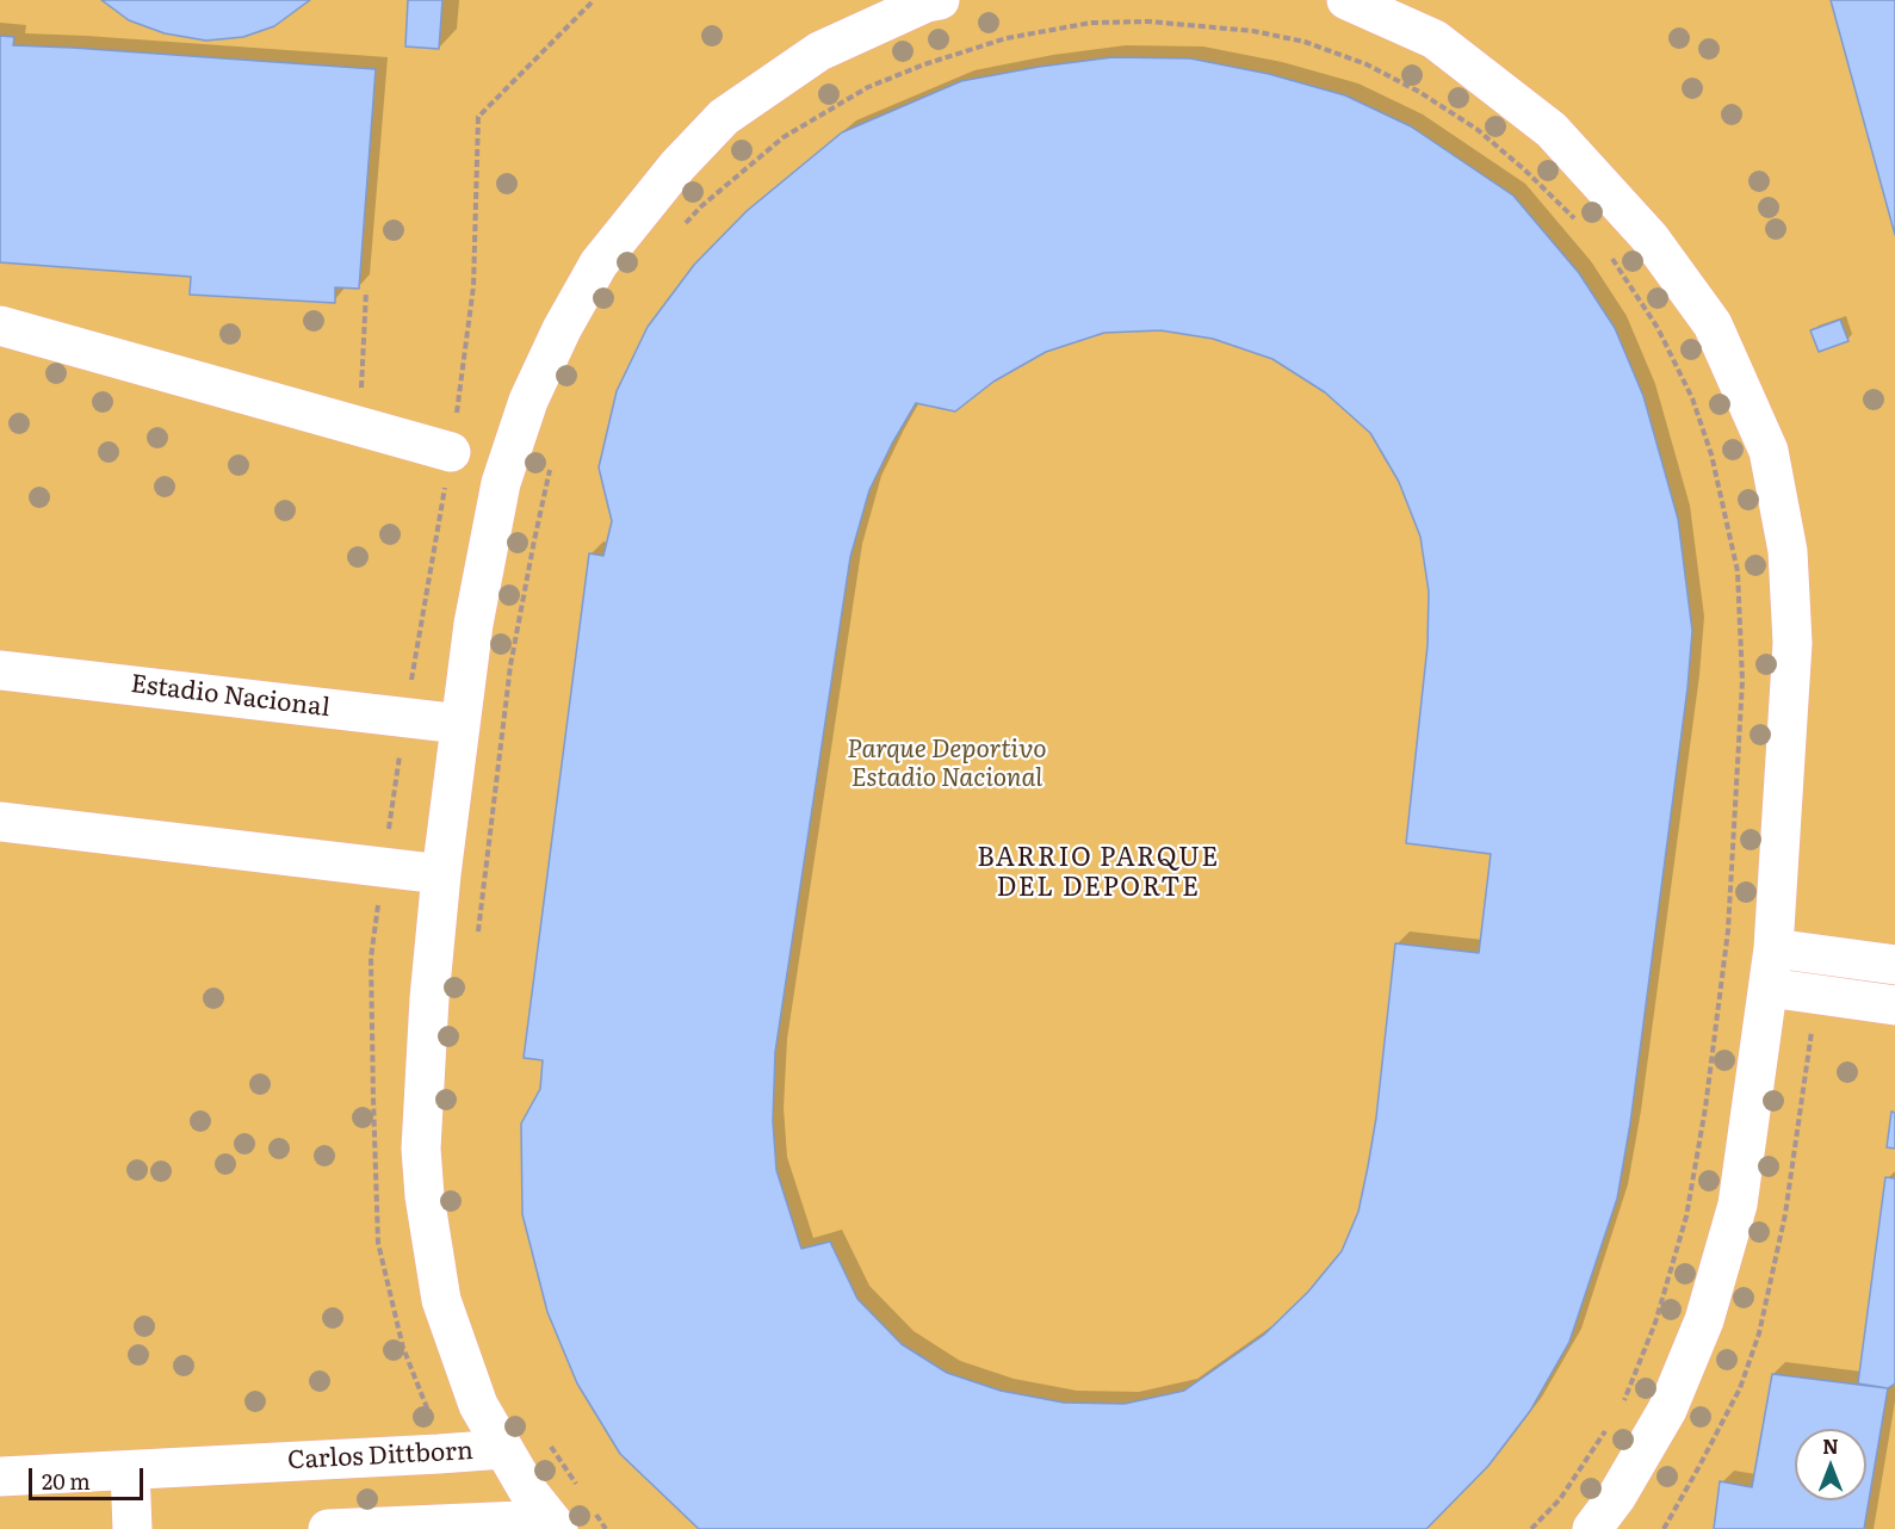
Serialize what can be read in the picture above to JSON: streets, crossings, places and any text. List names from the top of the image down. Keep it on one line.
{"streets":{"street":["Estadio Nacional","Carlos Dittborn"]},"districts":["BARRIO PARQUE DEL DEPORTE"],"parks":["Parque Deportivo Estadio Nacional"],"scale_bar":"20 m","north":"top"}
